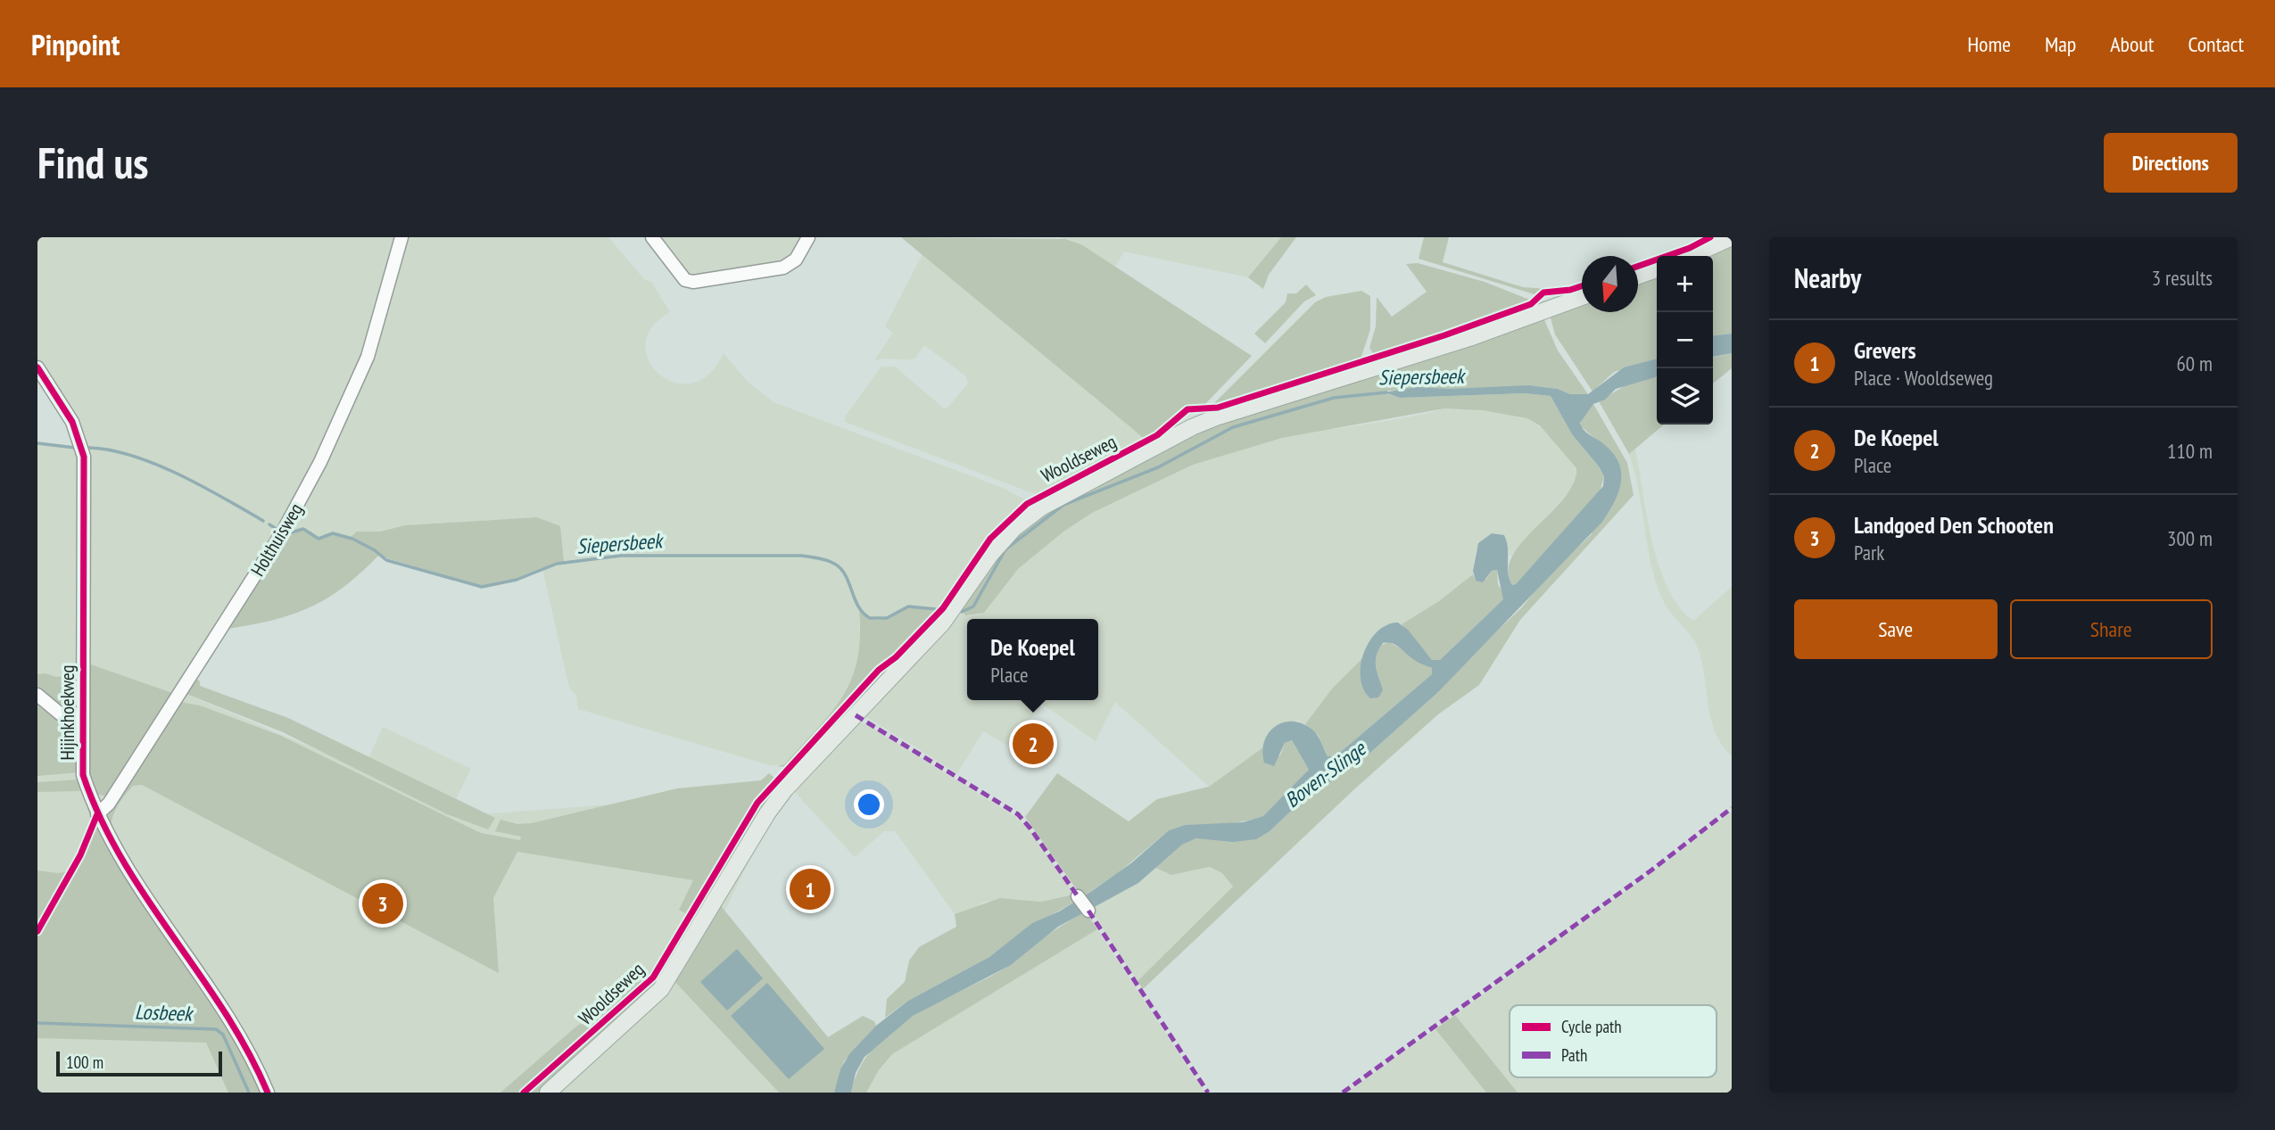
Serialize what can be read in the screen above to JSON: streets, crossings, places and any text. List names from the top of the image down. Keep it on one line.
{"streets":{"main road":["Wooldseweg"],"street":["Holthuisweg","Hijinkhoekweg"]},"crossings":[["Holthuisweg","Hijinkhoekweg"]],"water":["Siepersbeek","Boven-Slinge","Losbeek"],"legend":["Cycle path","Path"],"scale_bar":"100 m","north":"bottom","page":{"header":"Pinpoint","nav":["Home","Map","About","Contact"],"buttons":["Directions",["Save","Share"]],"title":"Find us","heading":["Nearby","3 results"],"map_buttons":["+","−"],"list":[{"mark":"1","name":"Grevers","note":"Place · Wooldseweg","value":"60 m"},{"mark":"2","name":"De Koepel","note":"Place","value":"110 m"},{"mark":"3","name":"Landgoed Den Schooten","note":"Park","value":"300 m"}],"popup":["De Koepel","Place"],"pins":["2","1","3"],"scale":"100 m"}}
